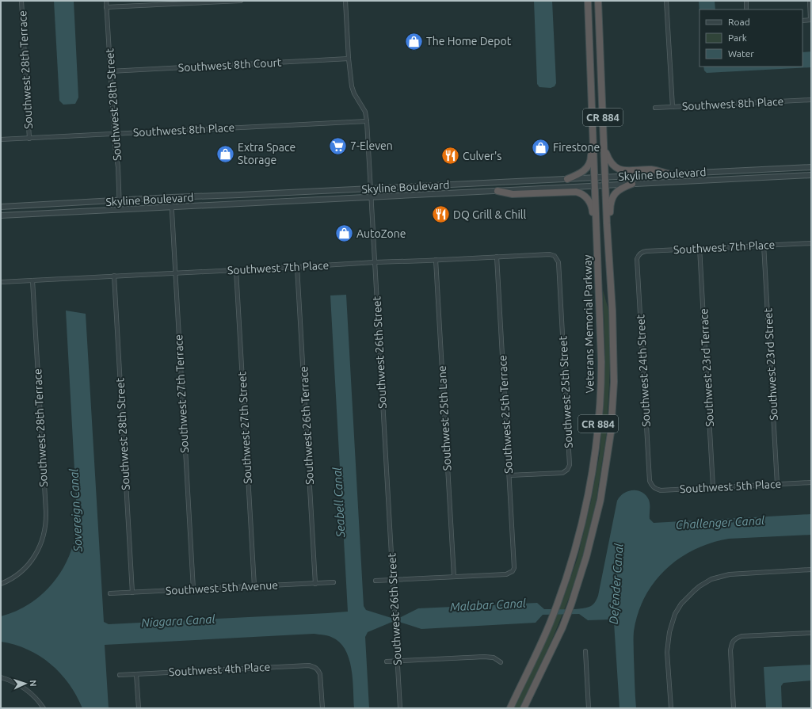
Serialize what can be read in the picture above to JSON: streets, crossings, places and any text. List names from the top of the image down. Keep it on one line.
{"streets":{"highway":["CR 884","Veterans Memorial Parkway"],"street":["Southwest 8th Court","Southwest 28th Terrace","Southwest 8th Place","Southwest 28th Street","Skyline Boulevard","Southwest 7th Place","Southwest 26th Street","Southwest 23rd Street","Southwest 23rd Terrace","Southwest 24th Street","Southwest 25th Street","Southwest 27th Terrace","Southwest 25th Terrace","Southwest 25th Lane","Southwest 26th Terrace","Southwest 27th Street","Southwest 5th Place","Southwest 5th Avenue","Southwest 4th Place"]},"crossings":[["Southwest 8th Court","Southwest 28th Street"],["Southwest 8th Court","Southwest 26th Street"],["Southwest 28th Terrace","Southwest 8th Place"],["Southwest 28th Terrace","Southwest 7th Place"],["Southwest 8th Place","Southwest 28th Street"],["Southwest 8th Place","Southwest 26th Street"],["Southwest 28th Street","Skyline Boulevard"],["Southwest 28th Street","Southwest 7th Place"],["Southwest 28th Street","Southwest 5th Avenue"],["Skyline Boulevard","Veterans Memorial Parkway"],["Skyline Boulevard","Southwest 26th Street"],["Skyline Boulevard","Southwest 27th Terrace"],["Southwest 7th Place","Southwest 26th Street"],["Southwest 7th Place","Southwest 23rd Street"],["Southwest 7th Place","Southwest 23rd Terrace"],["Southwest 7th Place","Southwest 24th Street"],["Southwest 7th Place","Southwest 25th Street"],["Southwest 7th Place","Southwest 27th Terrace"],["Southwest 7th Place","Southwest 25th Terrace"],["Southwest 7th Place","Southwest 25th Lane"],["Southwest 7th Place","Southwest 26th Terrace"],["Southwest 7th Place","Southwest 27th Street"],["Southwest 23rd Street","Southwest 5th Place"],["Southwest 23rd Terrace","Southwest 5th Place"],["Southwest 24th Street","Southwest 5th Place"],["Southwest 25th Street","Southwest 25th Terrace"],["Southwest 27th Terrace","Southwest 5th Avenue"],["Southwest 25th Terrace","Southwest 25th Lane"],["Southwest 26th Terrace","Southwest 5th Avenue"],["Southwest 27th Street","Southwest 5th Avenue"]],"water":["Seabell Canal","Sovereign Canal","Challenger Canal","Defender Canal","Malabar Canal","Niagara Canal"],"places":{"shop":["The Home Depot","Firestone","Extra Space Storage","AutoZone"],"supermarket":["7-Eleven"],"restaurant":["Culver's","DQ Grill & Chill"]},"legend":["Road","Park","Water"],"north":"right"}
